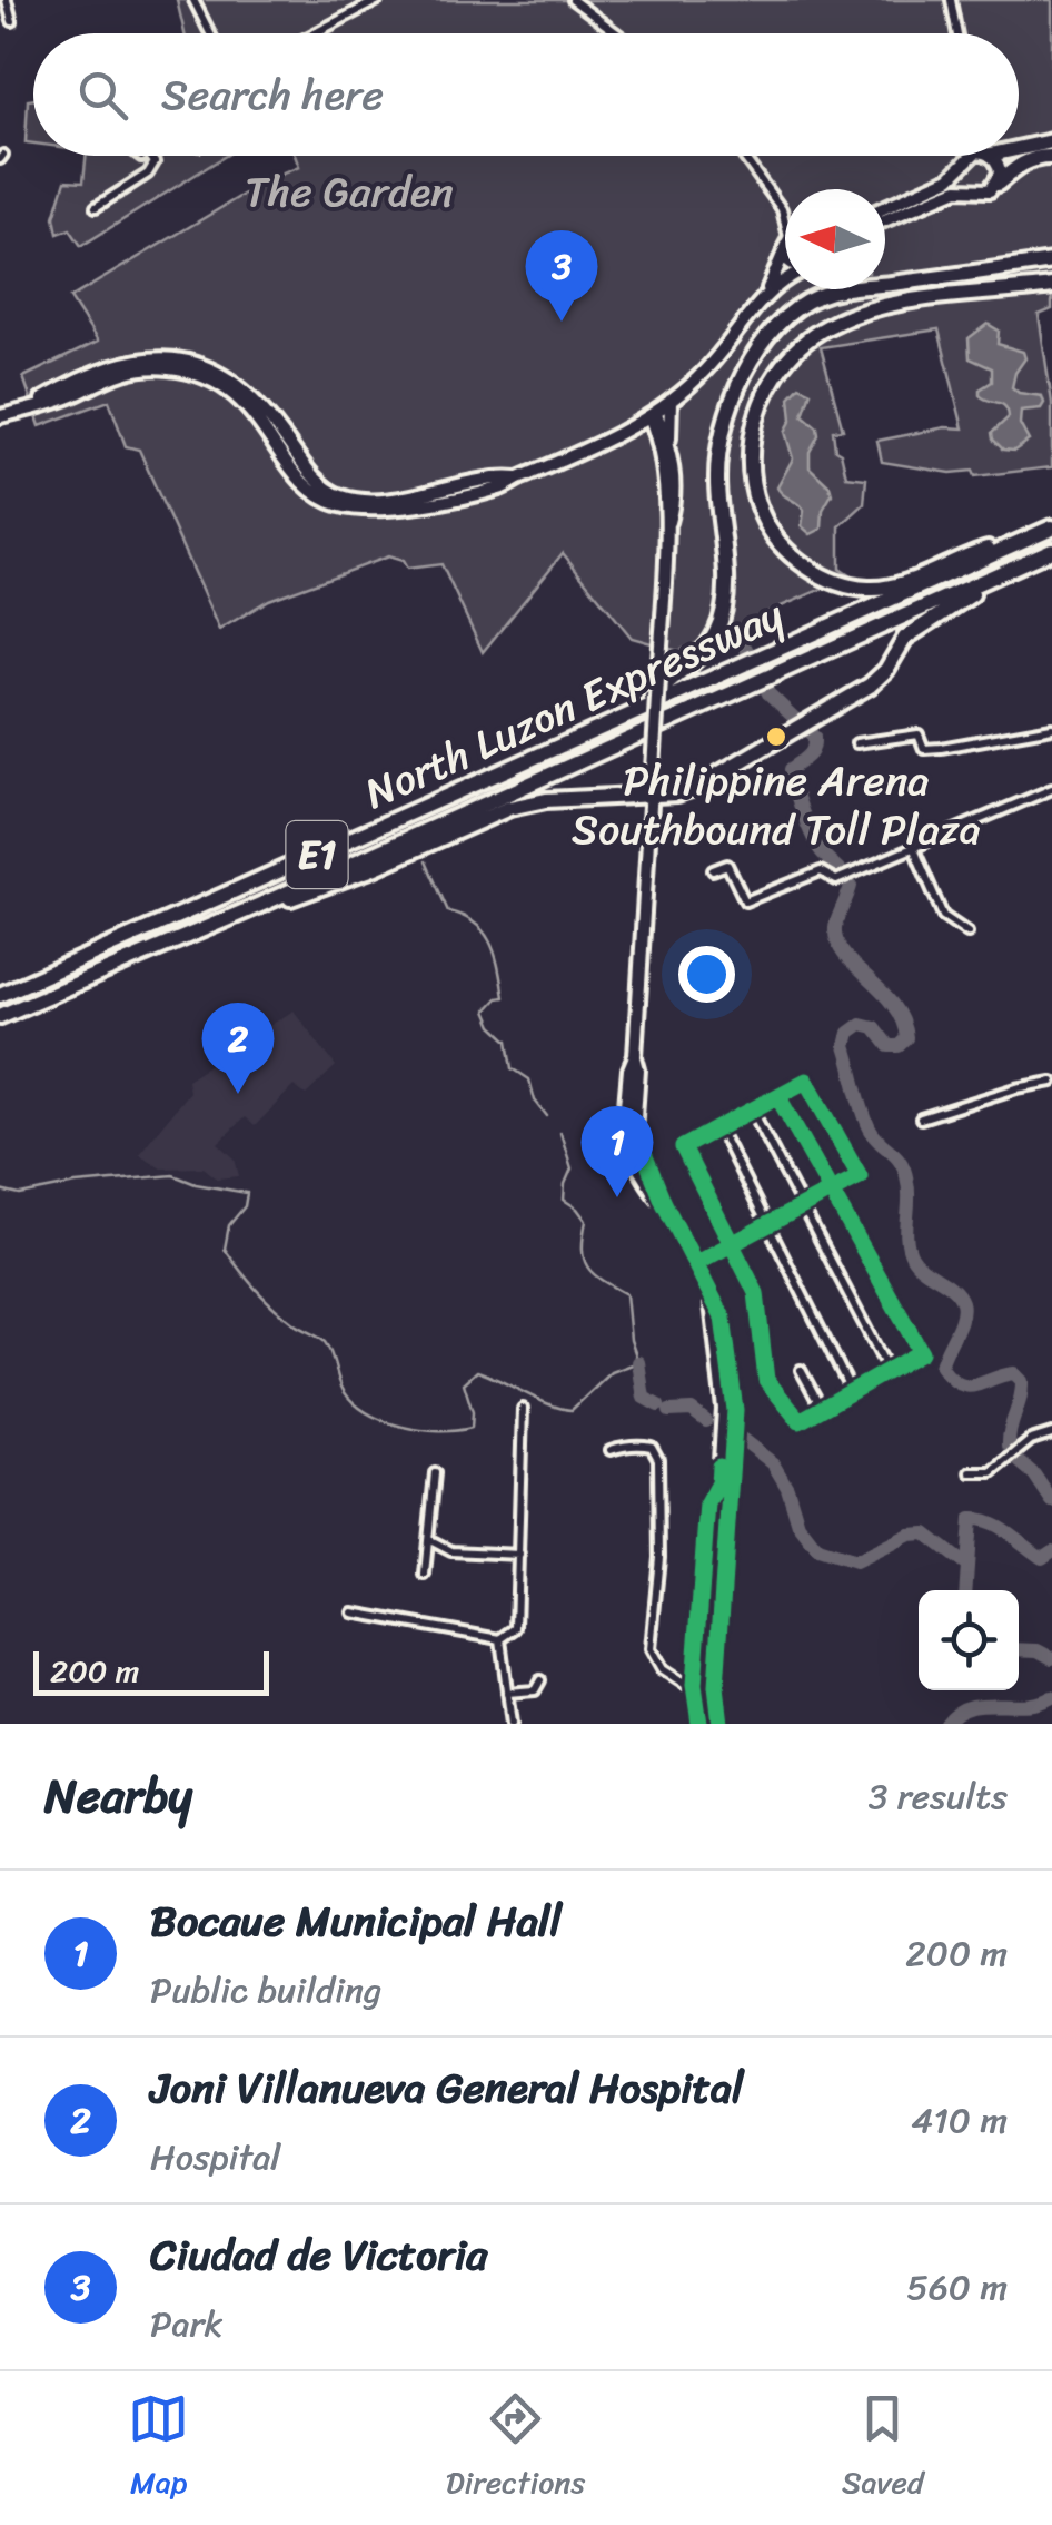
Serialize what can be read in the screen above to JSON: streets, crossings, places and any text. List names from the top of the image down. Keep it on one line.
{"streets":{"highway":["North Luzon Expressway","E1"]},"parks":["The Garden"],"places":["Philippine Arena Southbound Toll Plaza"],"scale_bar":"200 m","north":"left","page":{"search":"Search here","pins":["3","2","1"],"scale":"200 m","heading":["Nearby","3 results"],"list":[{"mark":"1","name":"Bocaue Municipal Hall","note":"Public building","value":"200 m"},{"mark":"2","name":"Joni Villanueva General Hospital","note":"Hospital","value":"410 m"},{"mark":"3","name":"Ciudad de Victoria","note":"Park","value":"560 m"}],"nav":["Map","Directions","Saved"]}}
